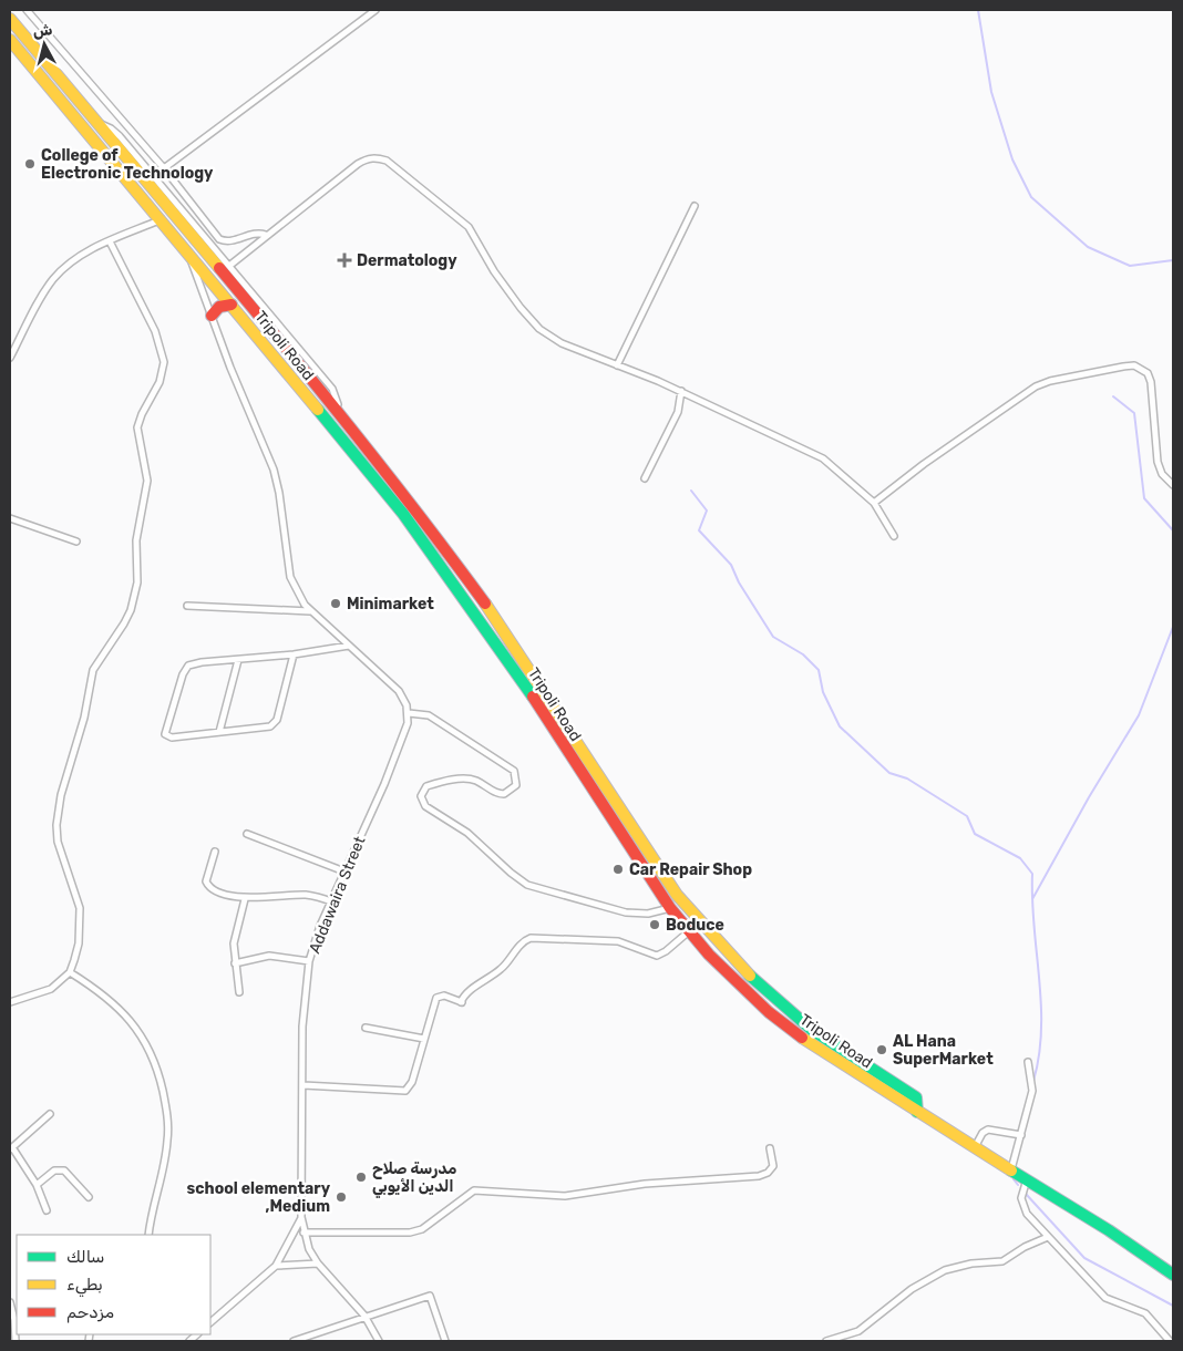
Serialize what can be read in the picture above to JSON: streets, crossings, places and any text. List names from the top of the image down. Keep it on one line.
{"streets":{"highway":["Tripoli Road"],"street":["Addawaira Street"]},"places":{"other":["College of Electronic Technology","Minimarket","Car Repair Shop","Boduce","AL Hana SuperMarket","مدرسة صلاح الدين الأيوبي","school elementary ,Medium"],"health":["Dermatology"]},"legend":["سالك","بطيء","مزدحم"],"north":"top"}
